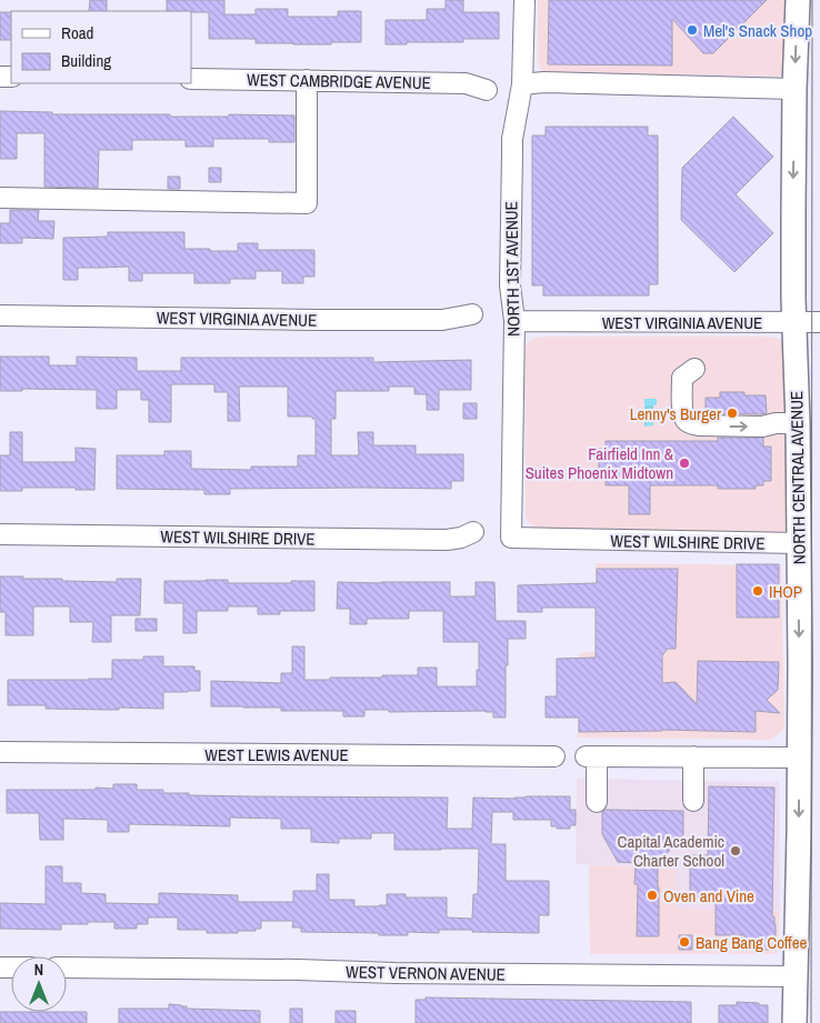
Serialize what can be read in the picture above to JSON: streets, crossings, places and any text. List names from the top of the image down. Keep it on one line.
{"streets":{"main road":["NORTH CENTRAL AVENUE"],"street":["WEST CAMBRIDGE AVENUE","NORTH 1ST AVENUE","WEST VIRGINIA AVENUE","WEST WILSHIRE DRIVE","WEST LEWIS AVENUE","WEST VERNON AVENUE"]},"crossings":[["NORTH 1ST AVENUE","WEST VIRGINIA AVENUE"],["NORTH 1ST AVENUE","WEST WILSHIRE DRIVE"],["WEST VIRGINIA AVENUE","NORTH CENTRAL AVENUE"],["NORTH CENTRAL AVENUE","WEST WILSHIRE DRIVE"],["NORTH CENTRAL AVENUE","WEST VERNON AVENUE"]],"one_way":["NORTH CENTRAL AVENUE"],"places":["Mel's Snack Shop","Lenny's Burger","Fairfield Inn & Suites Phoenix Midtown","IHOP","Capital Academic Charter School","Oven and Vine","Bang Bang Coffee"],"legend":["Road","Building"],"north":"top"}
